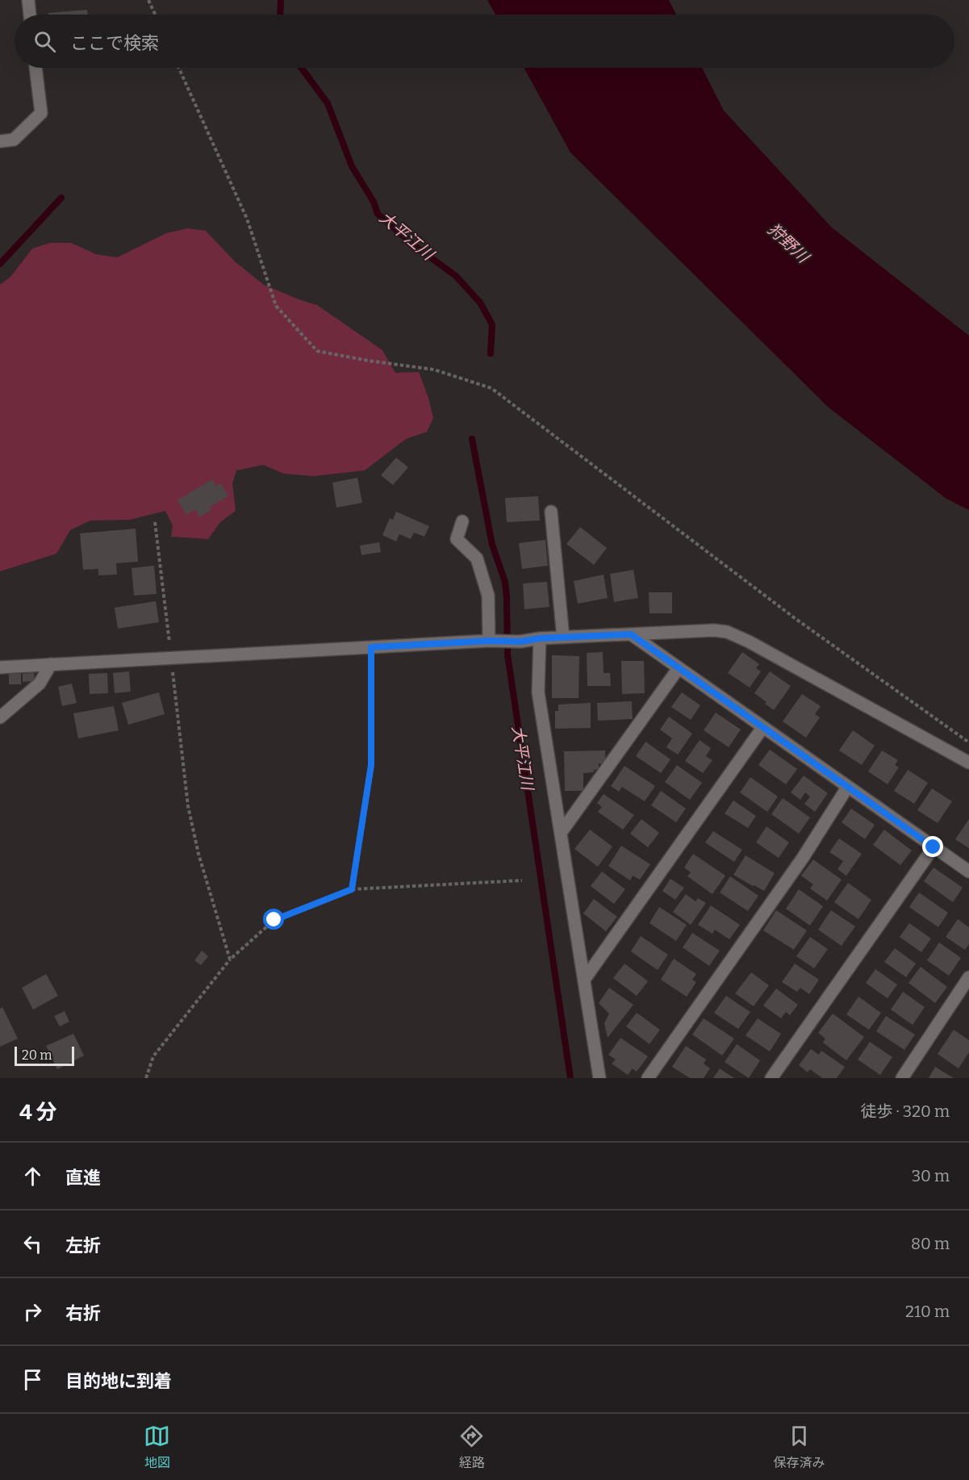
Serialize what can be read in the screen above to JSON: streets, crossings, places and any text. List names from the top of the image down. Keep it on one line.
{"water":["大平江川","狩野川"],"scale_bar":"20 m","page":{"search":"ここで検索","scale":"20 m","heading":["4 分","徒歩 · 320 m"],"list":[["直進","30 m"],["左折","80 m"],["右折","210 m"],"目的地に到着"],"nav":["地図","経路","保存済み"]}}
